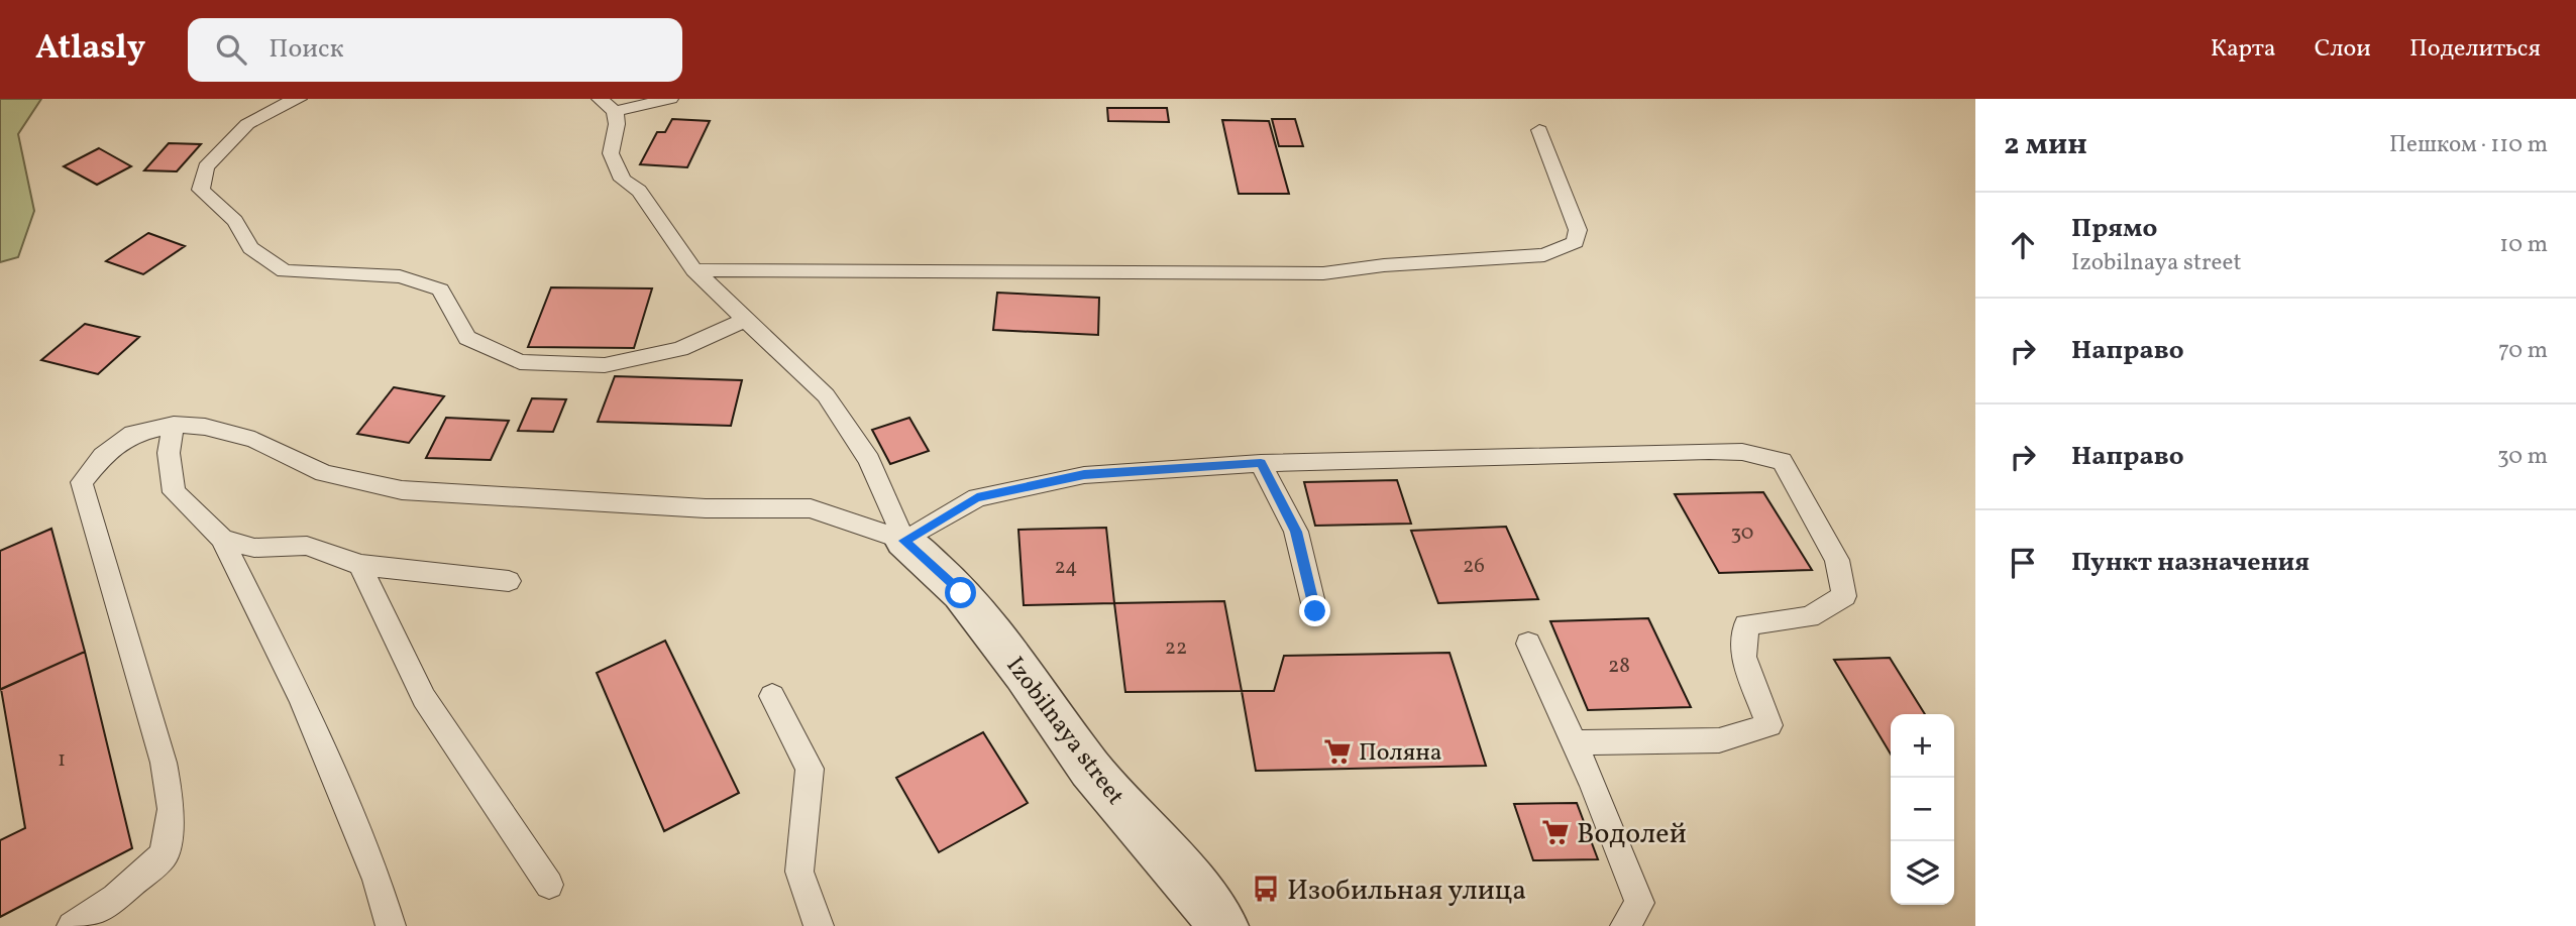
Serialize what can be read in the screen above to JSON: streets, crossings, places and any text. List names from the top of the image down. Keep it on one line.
{"streets":{"street":["Izobilnaya street"]},"places":{"supermarket":["Поляна","Водолей"],"bus stop":["Изобильная улица"]},"house_numbers":["30","26","24","22","28","1"],"page":{"header":"Atlasly","search":"Поиск","nav":["Карта","Слои","Поделиться"],"heading":["2 мин","Пешком · 110 m"],"list":[["Прямо","Izobilnaya street","10 m"],["Направо","70 m"],["Направо","30 m"],"Пункт назначения"],"map_buttons":["+","−"]}}
